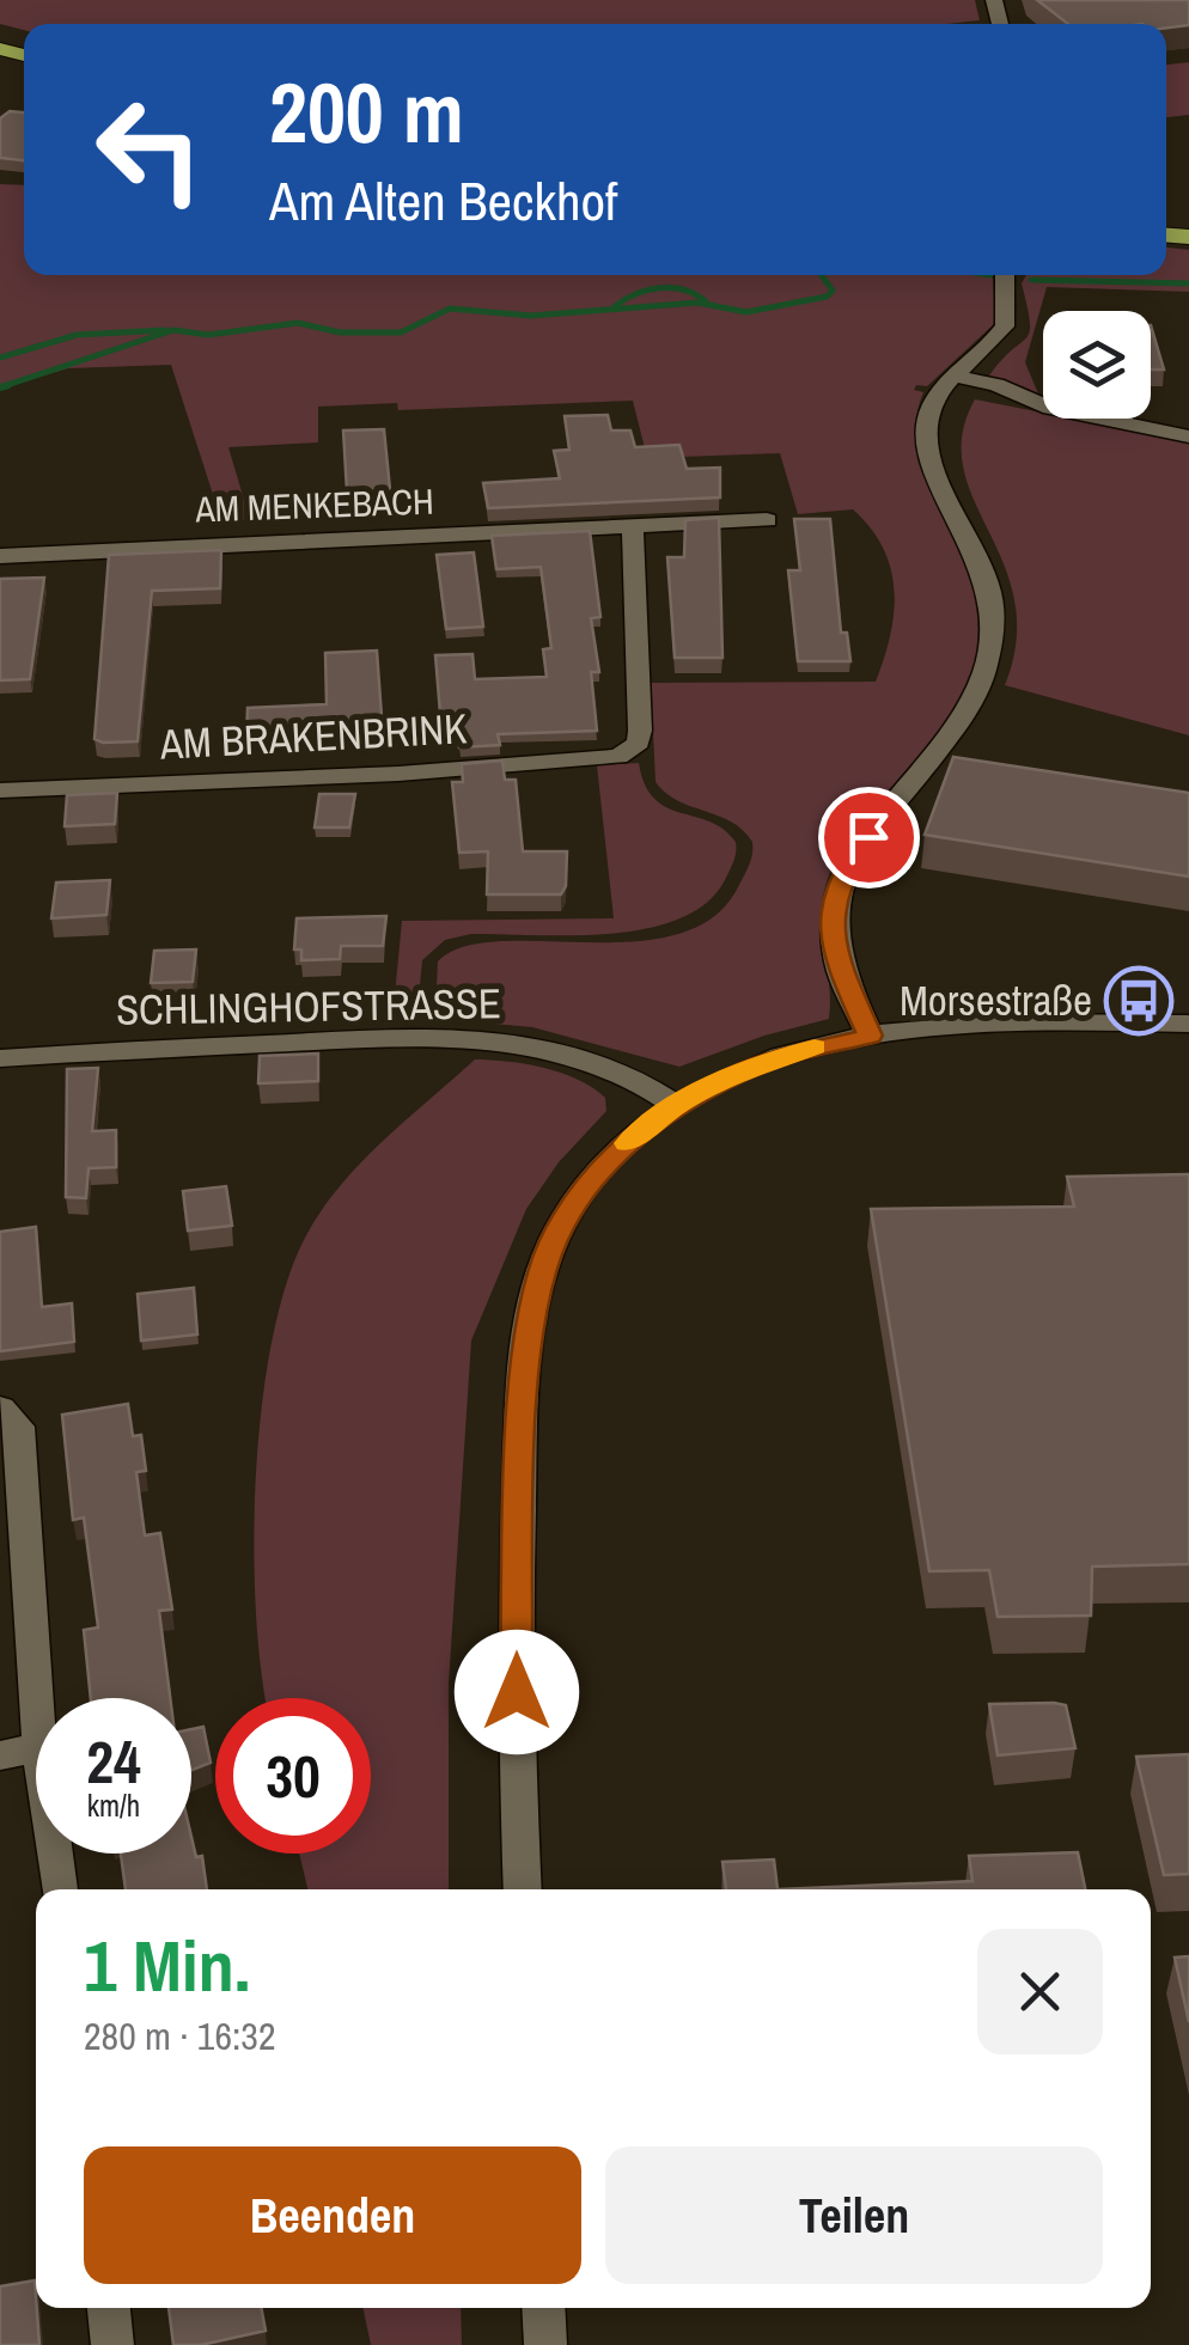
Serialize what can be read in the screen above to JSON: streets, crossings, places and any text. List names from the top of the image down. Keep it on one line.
{"streets":{"street":["AM MENKEBACH","AM BRAKENBRINK","SCHLINGHOFSTRASSE"]},"crossings":[["AM MENKEBACH","AM BRAKENBRINK"]],"places":{"bus stop":["Morsestraße"]},"page":{"turn":["200 m","Am Alten Beckhof"],"speed":"24 km/h","limit":"30","heading":["1 Min.","280 m · 16:32"],"buttons":["Beenden","Teilen"]}}
